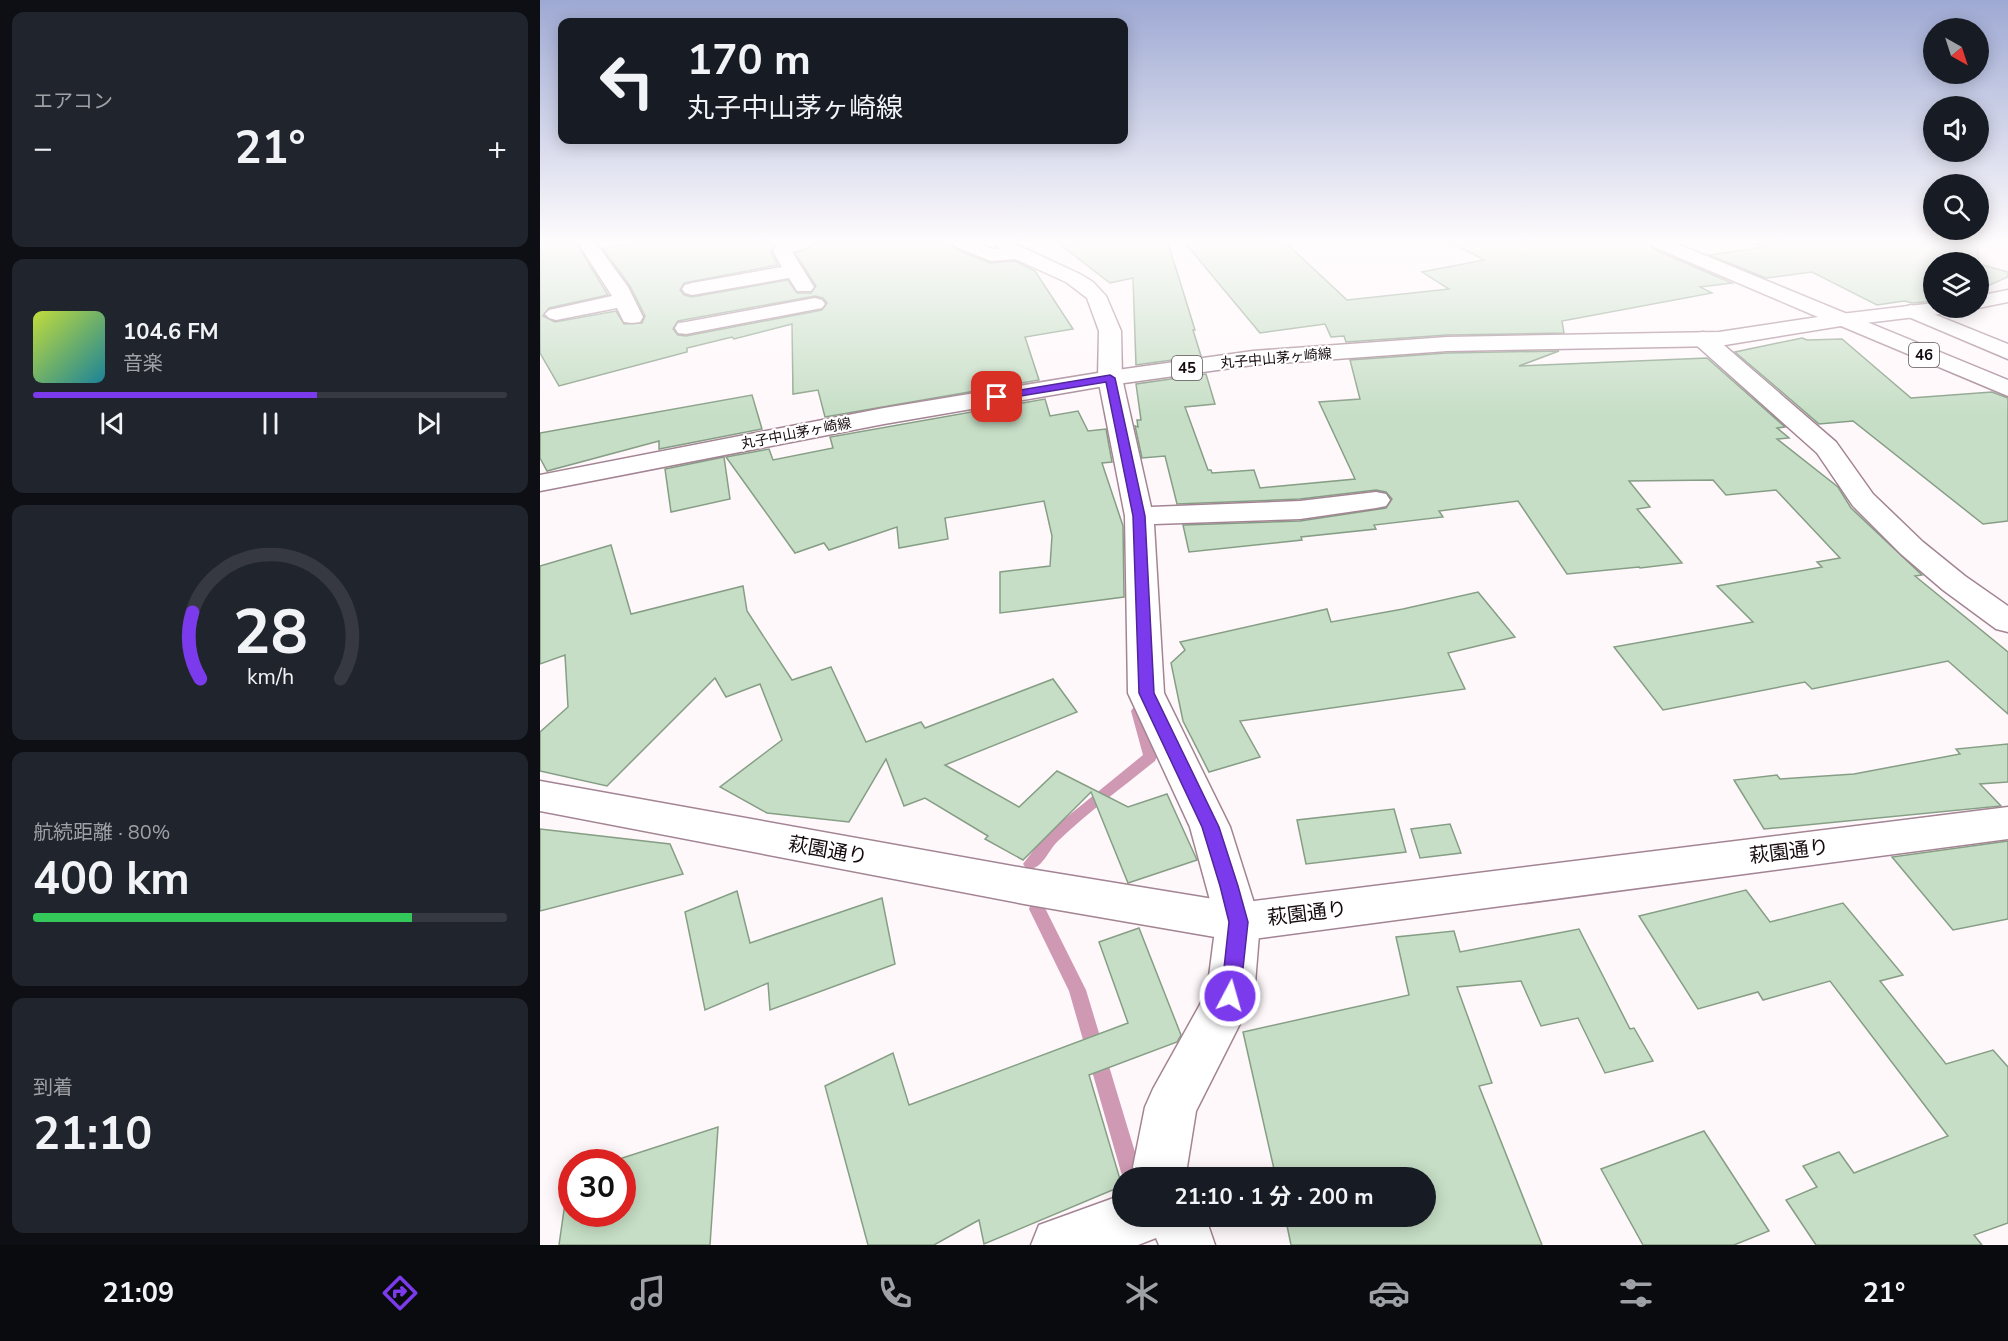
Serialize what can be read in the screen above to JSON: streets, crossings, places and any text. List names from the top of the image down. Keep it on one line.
{"streets":{"street":["46","丸子中山茅ヶ崎線","45","萩園通り"]},"crossings":[["46","丸子中山茅ヶ崎線"]],"north":"bottom right","page":{"tile":["エアコン",["航続距離 · 80%","400 km"],["到着","21:10"]],"turn":["170 m","丸子中山茅ヶ崎線"],"heat":["−","21°","+"],"song":["104.6 FM","音楽"],"limit":"30","trip":"21:10 · 1 分 · 200 m","tabs":["21:09","21°"],"gauge":["28","km/h"]}}
